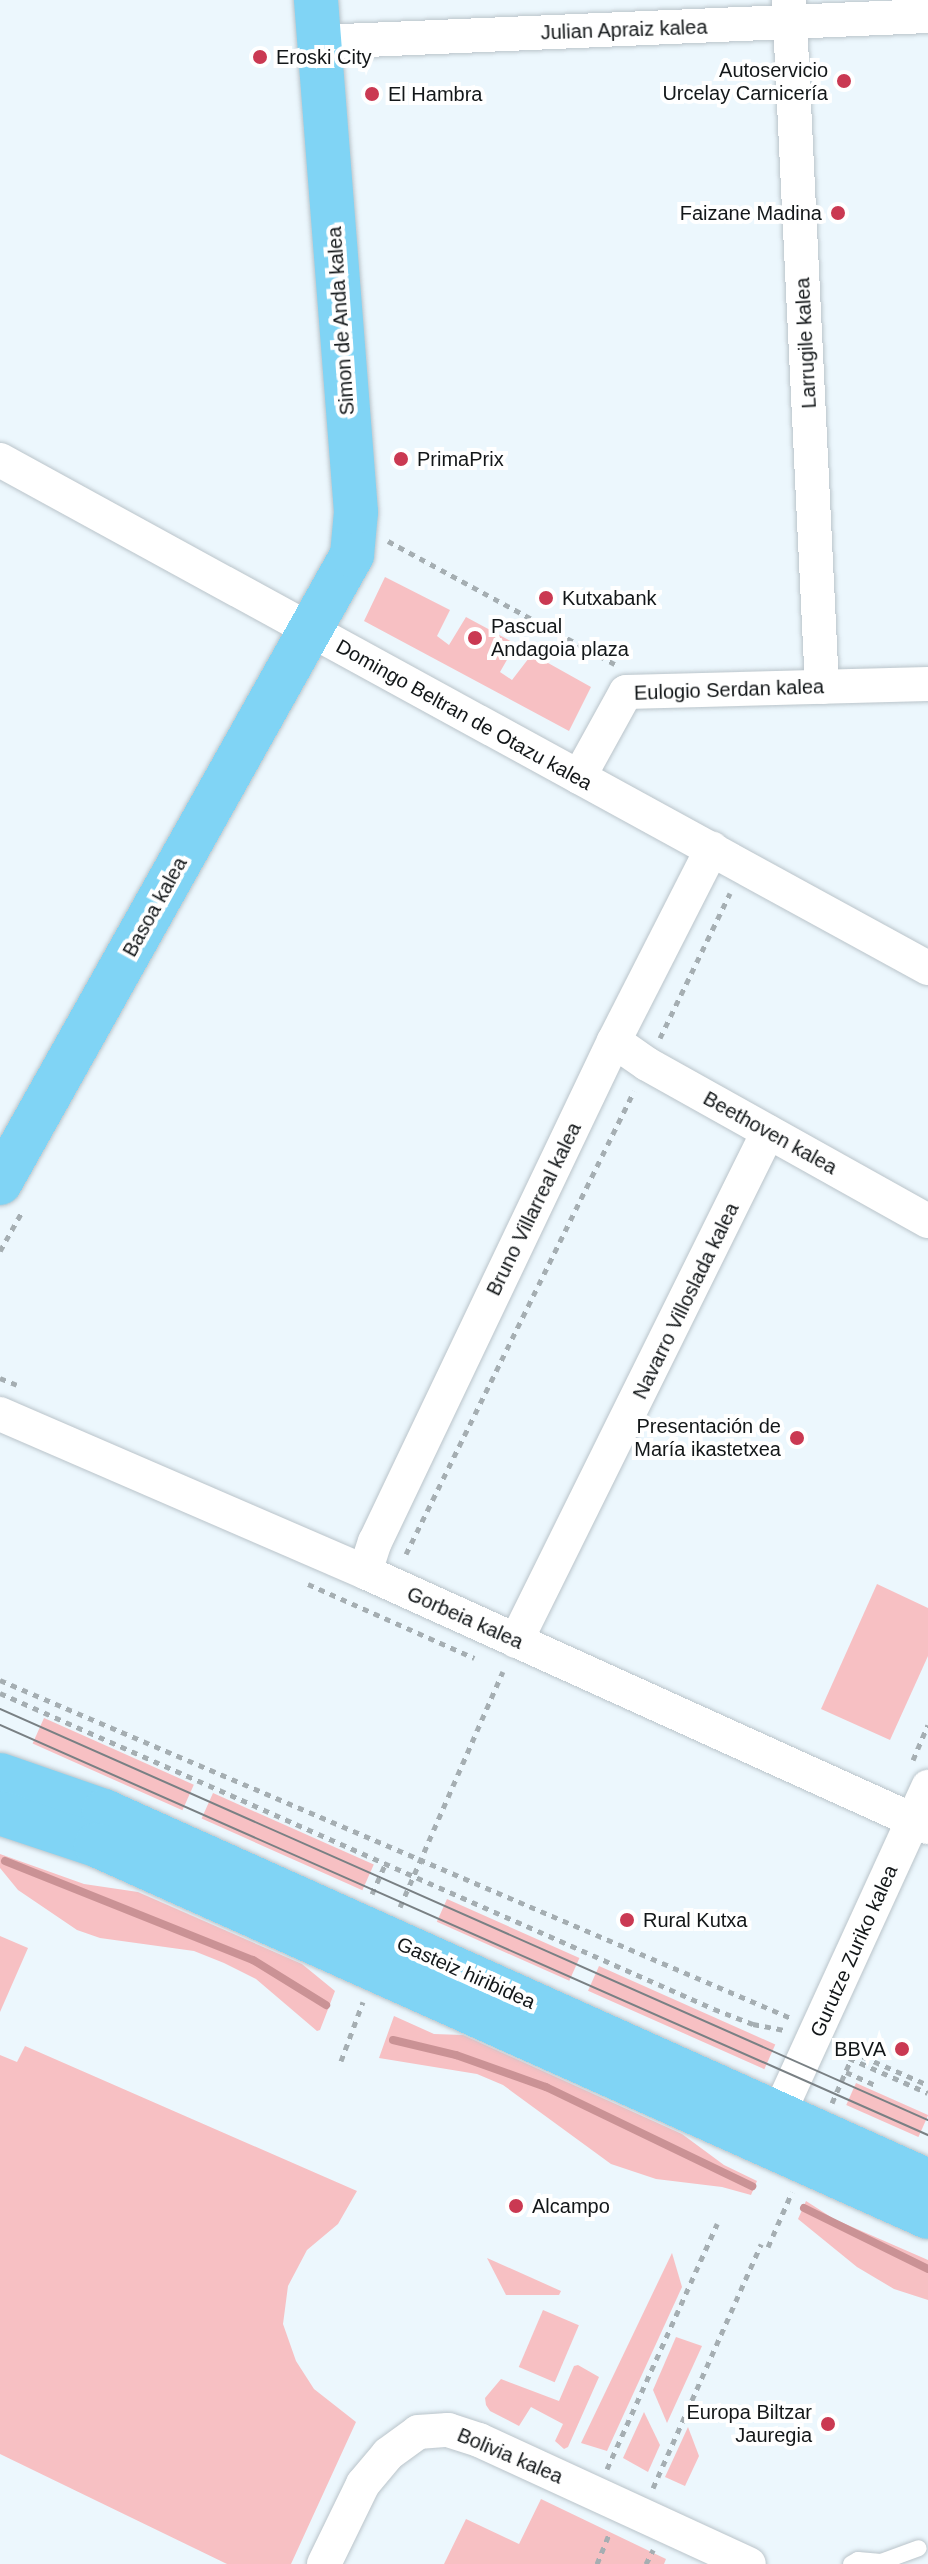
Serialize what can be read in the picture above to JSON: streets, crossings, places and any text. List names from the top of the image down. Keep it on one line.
{"streets":{"main road":["Simon de Anda kalea","Basoa kalea","Gasteiz hiribidea"],"street":["Julian Apraiz kalea","Larrugile kalea","Eulogio Serdan kalea","Domingo Beltran de Otazu kalea","Beethoven kalea","Bruno Villarreal kalea","Navarro Villoslada kalea","Gorbeia kalea","Gurutze Zuriko kalea","Bolivia kalea"]},"crossings":[["Julian Apraiz kalea","Simon de Anda kalea"],["Julian Apraiz kalea","Larrugile kalea"],["Simon de Anda kalea","Domingo Beltran de Otazu kalea"],["Simon de Anda kalea","Basoa kalea"],["Larrugile kalea","Eulogio Serdan kalea"],["Eulogio Serdan kalea","Domingo Beltran de Otazu kalea"],["Domingo Beltran de Otazu kalea","Basoa kalea"],["Domingo Beltran de Otazu kalea","Bruno Villarreal kalea"],["Beethoven kalea","Bruno Villarreal kalea"],["Beethoven kalea","Navarro Villoslada kalea"],["Bruno Villarreal kalea","Gorbeia kalea"],["Navarro Villoslada kalea","Gorbeia kalea"],["Gorbeia kalea","Gurutze Zuriko kalea"],["Gurutze Zuriko kalea","Gasteiz hiribidea"]],"places":["Eroski City","Autoservicio Urcelay Carnicería","El Hambra","Faizane Madina","PrimaPrix","Kutxabank","Pascual Andagoia plaza","Presentación de María ikastetxea","Rural Kutxa","BBVA","Alcampo","Europa Biltzar Jauregia"]}
